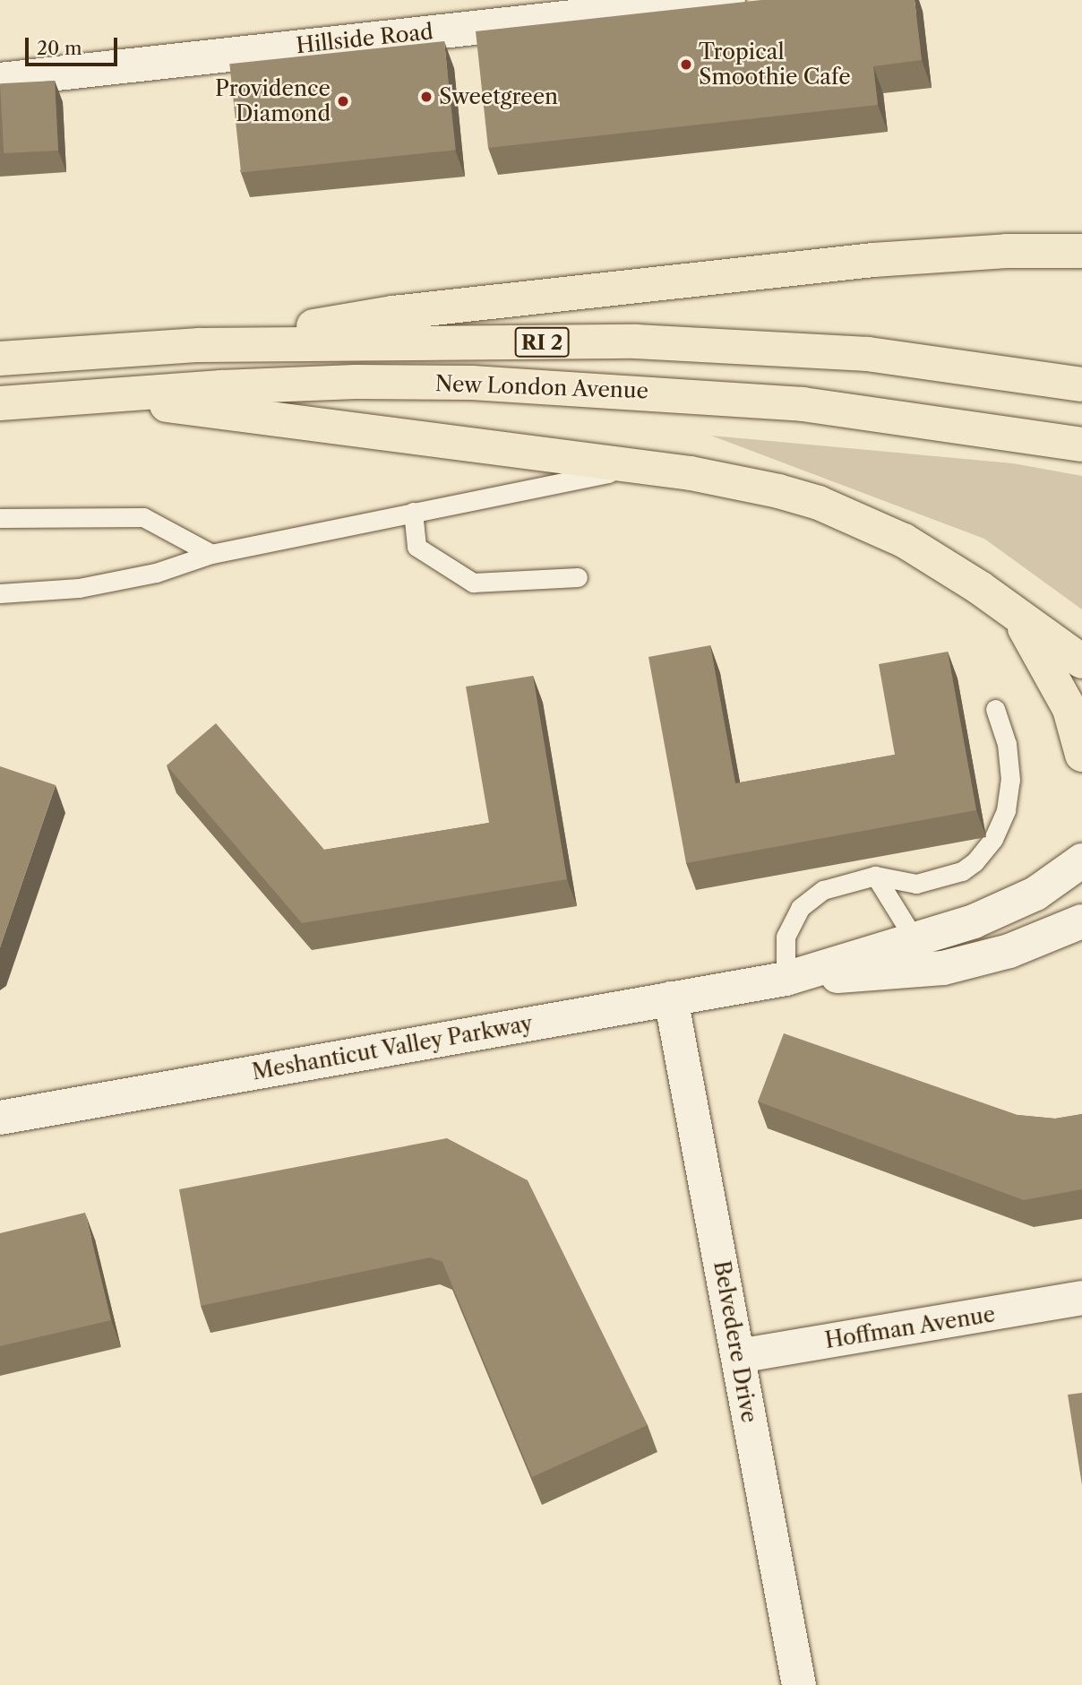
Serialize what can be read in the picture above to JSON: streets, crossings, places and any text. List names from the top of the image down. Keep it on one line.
{"streets":{"main road":["RI 2","New London Avenue"],"street":["Hillside Road","Meshanticut Valley Parkway","Hoffman Avenue","Belvedere Drive"]},"crossings":[["Meshanticut Valley Parkway","Belvedere Drive"],["Hoffman Avenue","Belvedere Drive"]],"places":["Tropical Smoothie Cafe","Sweetgreen","Providence Diamond"],"scale_bar":"20 m"}
